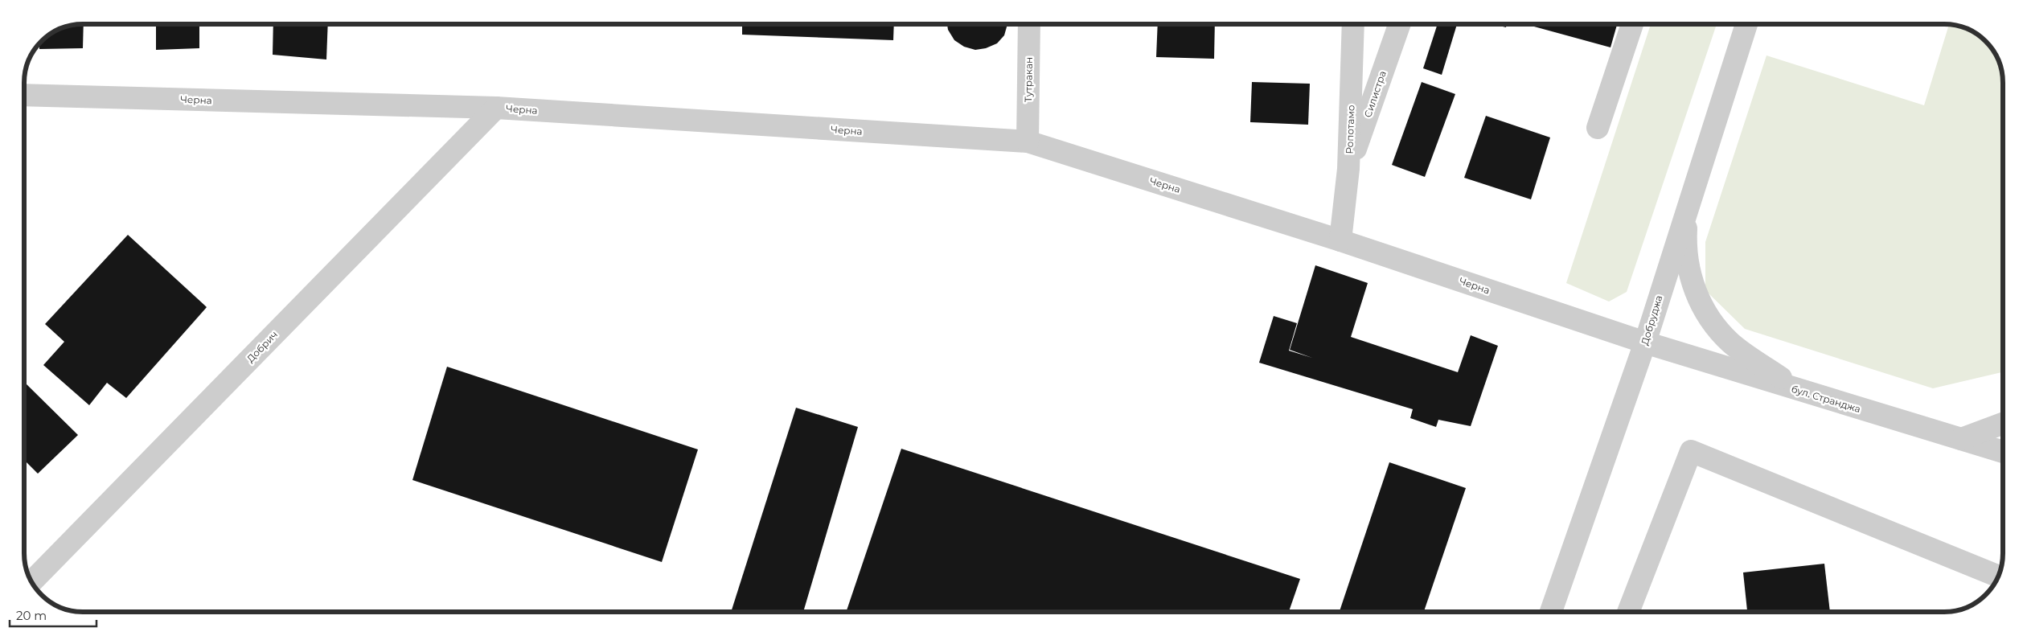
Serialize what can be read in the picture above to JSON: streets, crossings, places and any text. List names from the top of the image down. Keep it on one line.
{"streets":{"street":["Тутракан","Силистра","Черна","Ропотамо","Добруджа","Добрич","бул. Странджа"]},"crossings":[["Тутракан","Черна"],["Силистра","Ропотамо"],["Черна","Ропотамо"],["Черна","Добруджа"],["Черна","Добрич"],["Черна","бул. Странджа"],["Добруджа","бул. Странджа"]],"scale_bar":"20 m"}
